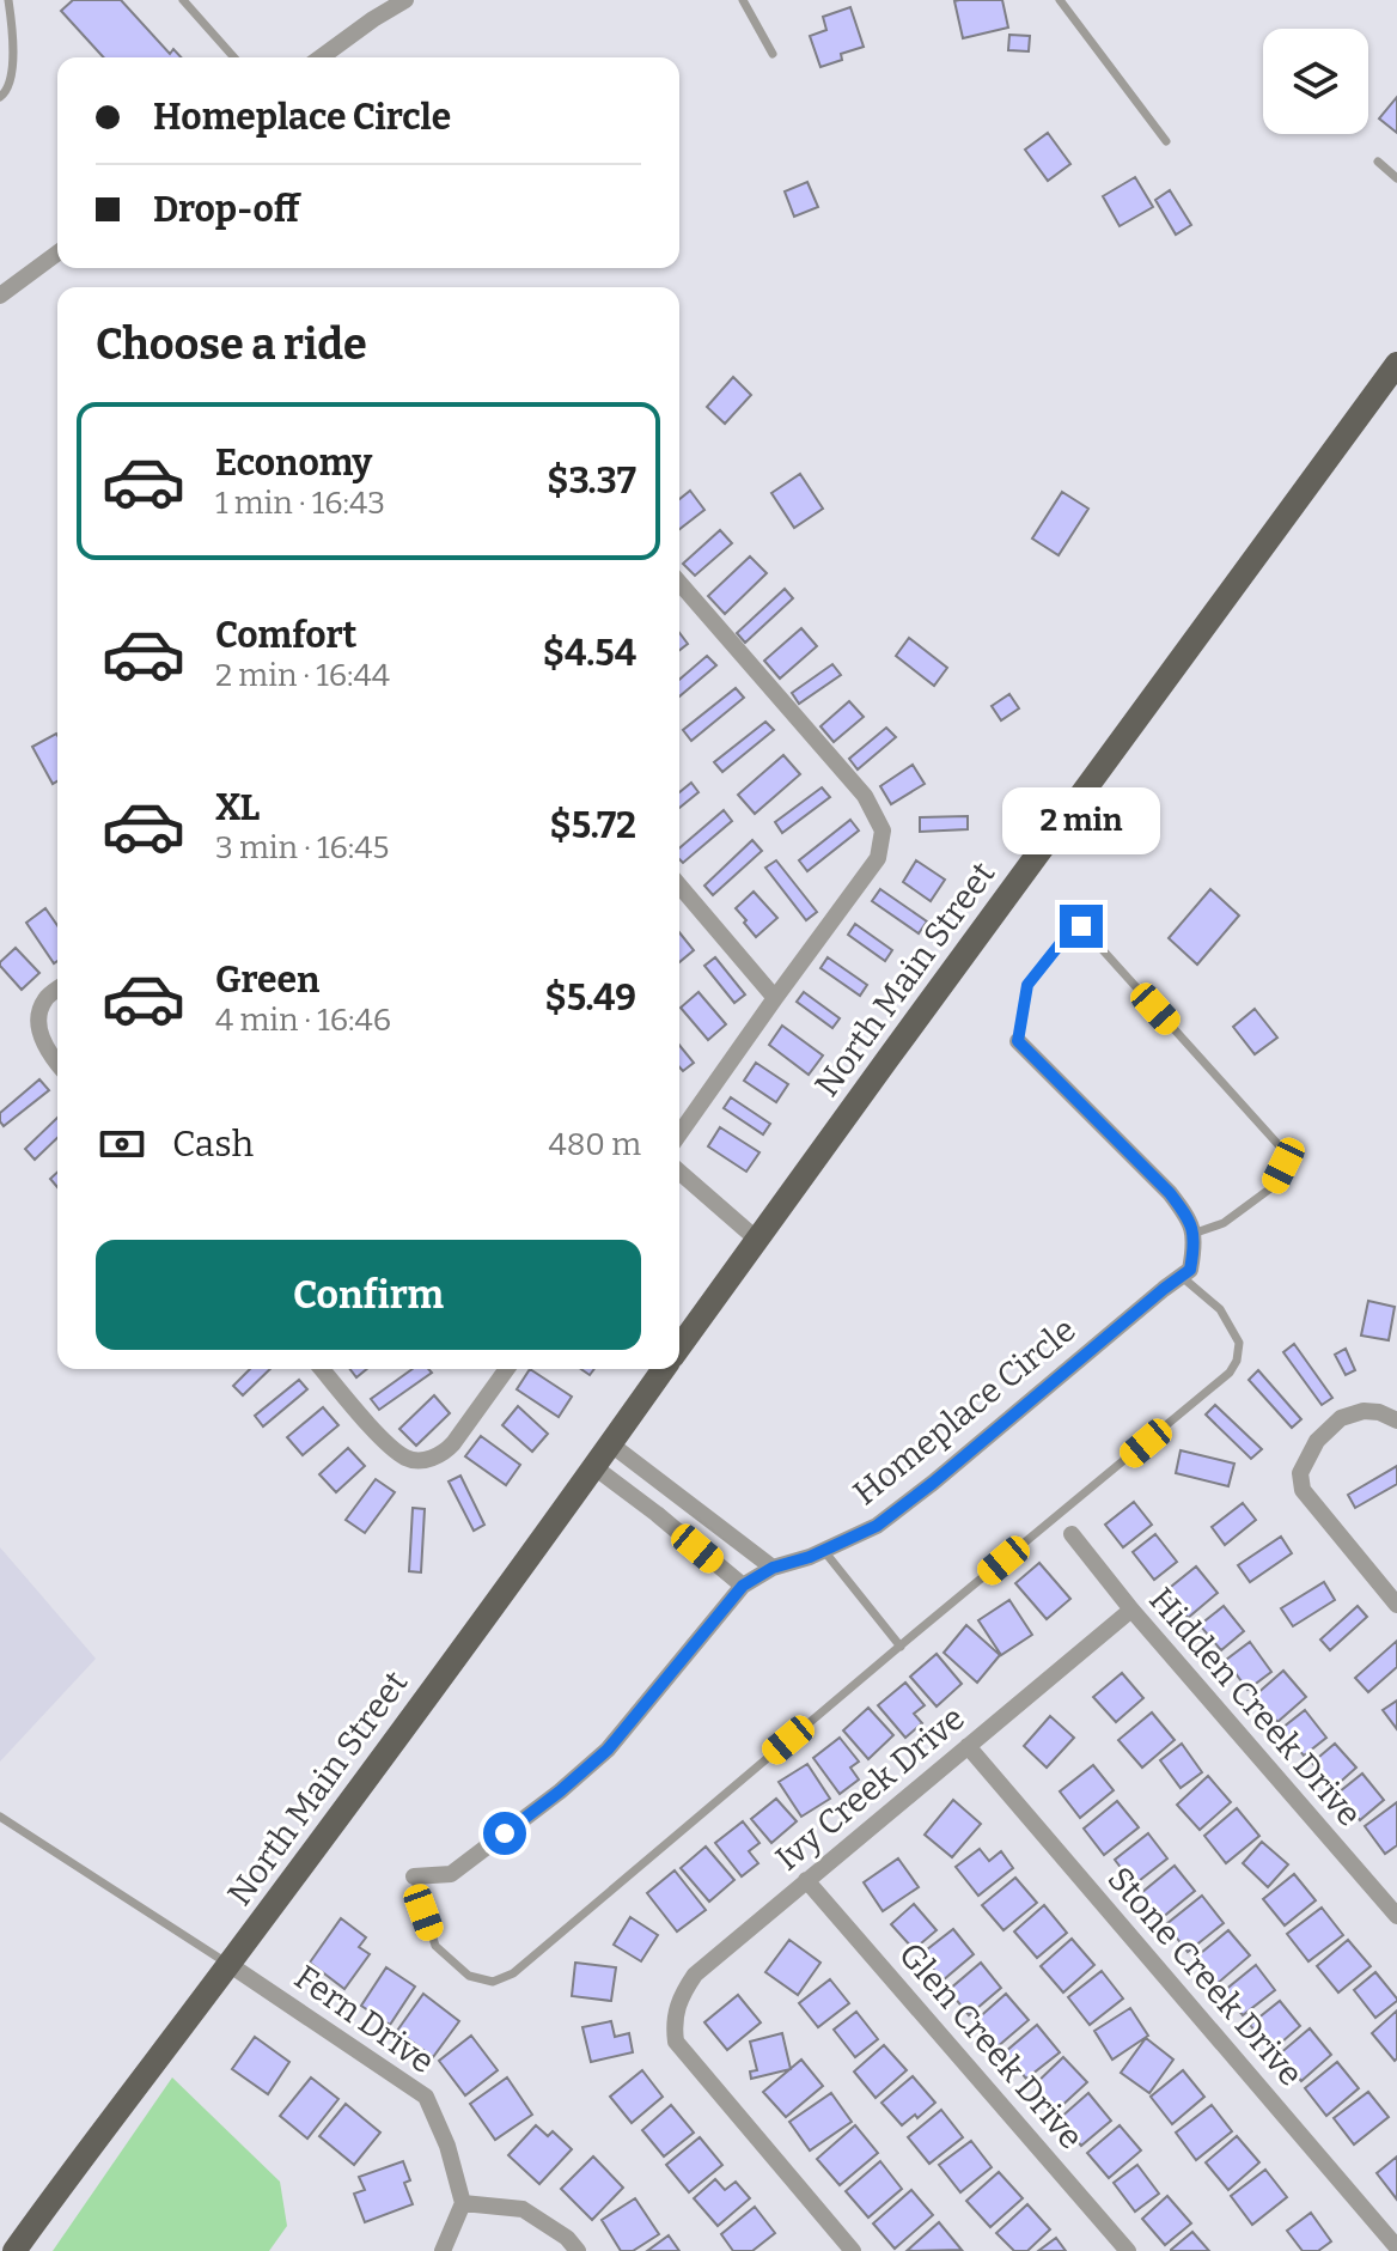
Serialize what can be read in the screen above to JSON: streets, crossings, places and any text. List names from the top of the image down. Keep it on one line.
{"streets":{"main road":["North Main Street"],"street":["Homeplace Circle","Hidden Creek Drive","Ivy Creek Drive","Stone Creek Drive","Fern Drive","Glen Creek Drive"]},"crossings":[["North Main Street","Fern Drive"],["Hidden Creek Drive","Ivy Creek Drive"],["Ivy Creek Drive","Stone Creek Drive"],["Ivy Creek Drive","Glen Creek Drive"]],"page":{"banner":["Homeplace Circle","Drop-off"],"heading":"Choose a ride","list":[{"name":"Economy","note":"1 min · 16:43","value":"$3.37"},{"name":"Comfort","note":"2 min · 16:44","value":"$4.54"},{"name":"XL","note":"3 min · 16:45","value":"$5.72"},{"name":"Green","note":"4 min · 16:46","value":"$5.49"}],"bubble":"2 min","pay":["Cash","480 m"],"buttons":"Confirm"}}
